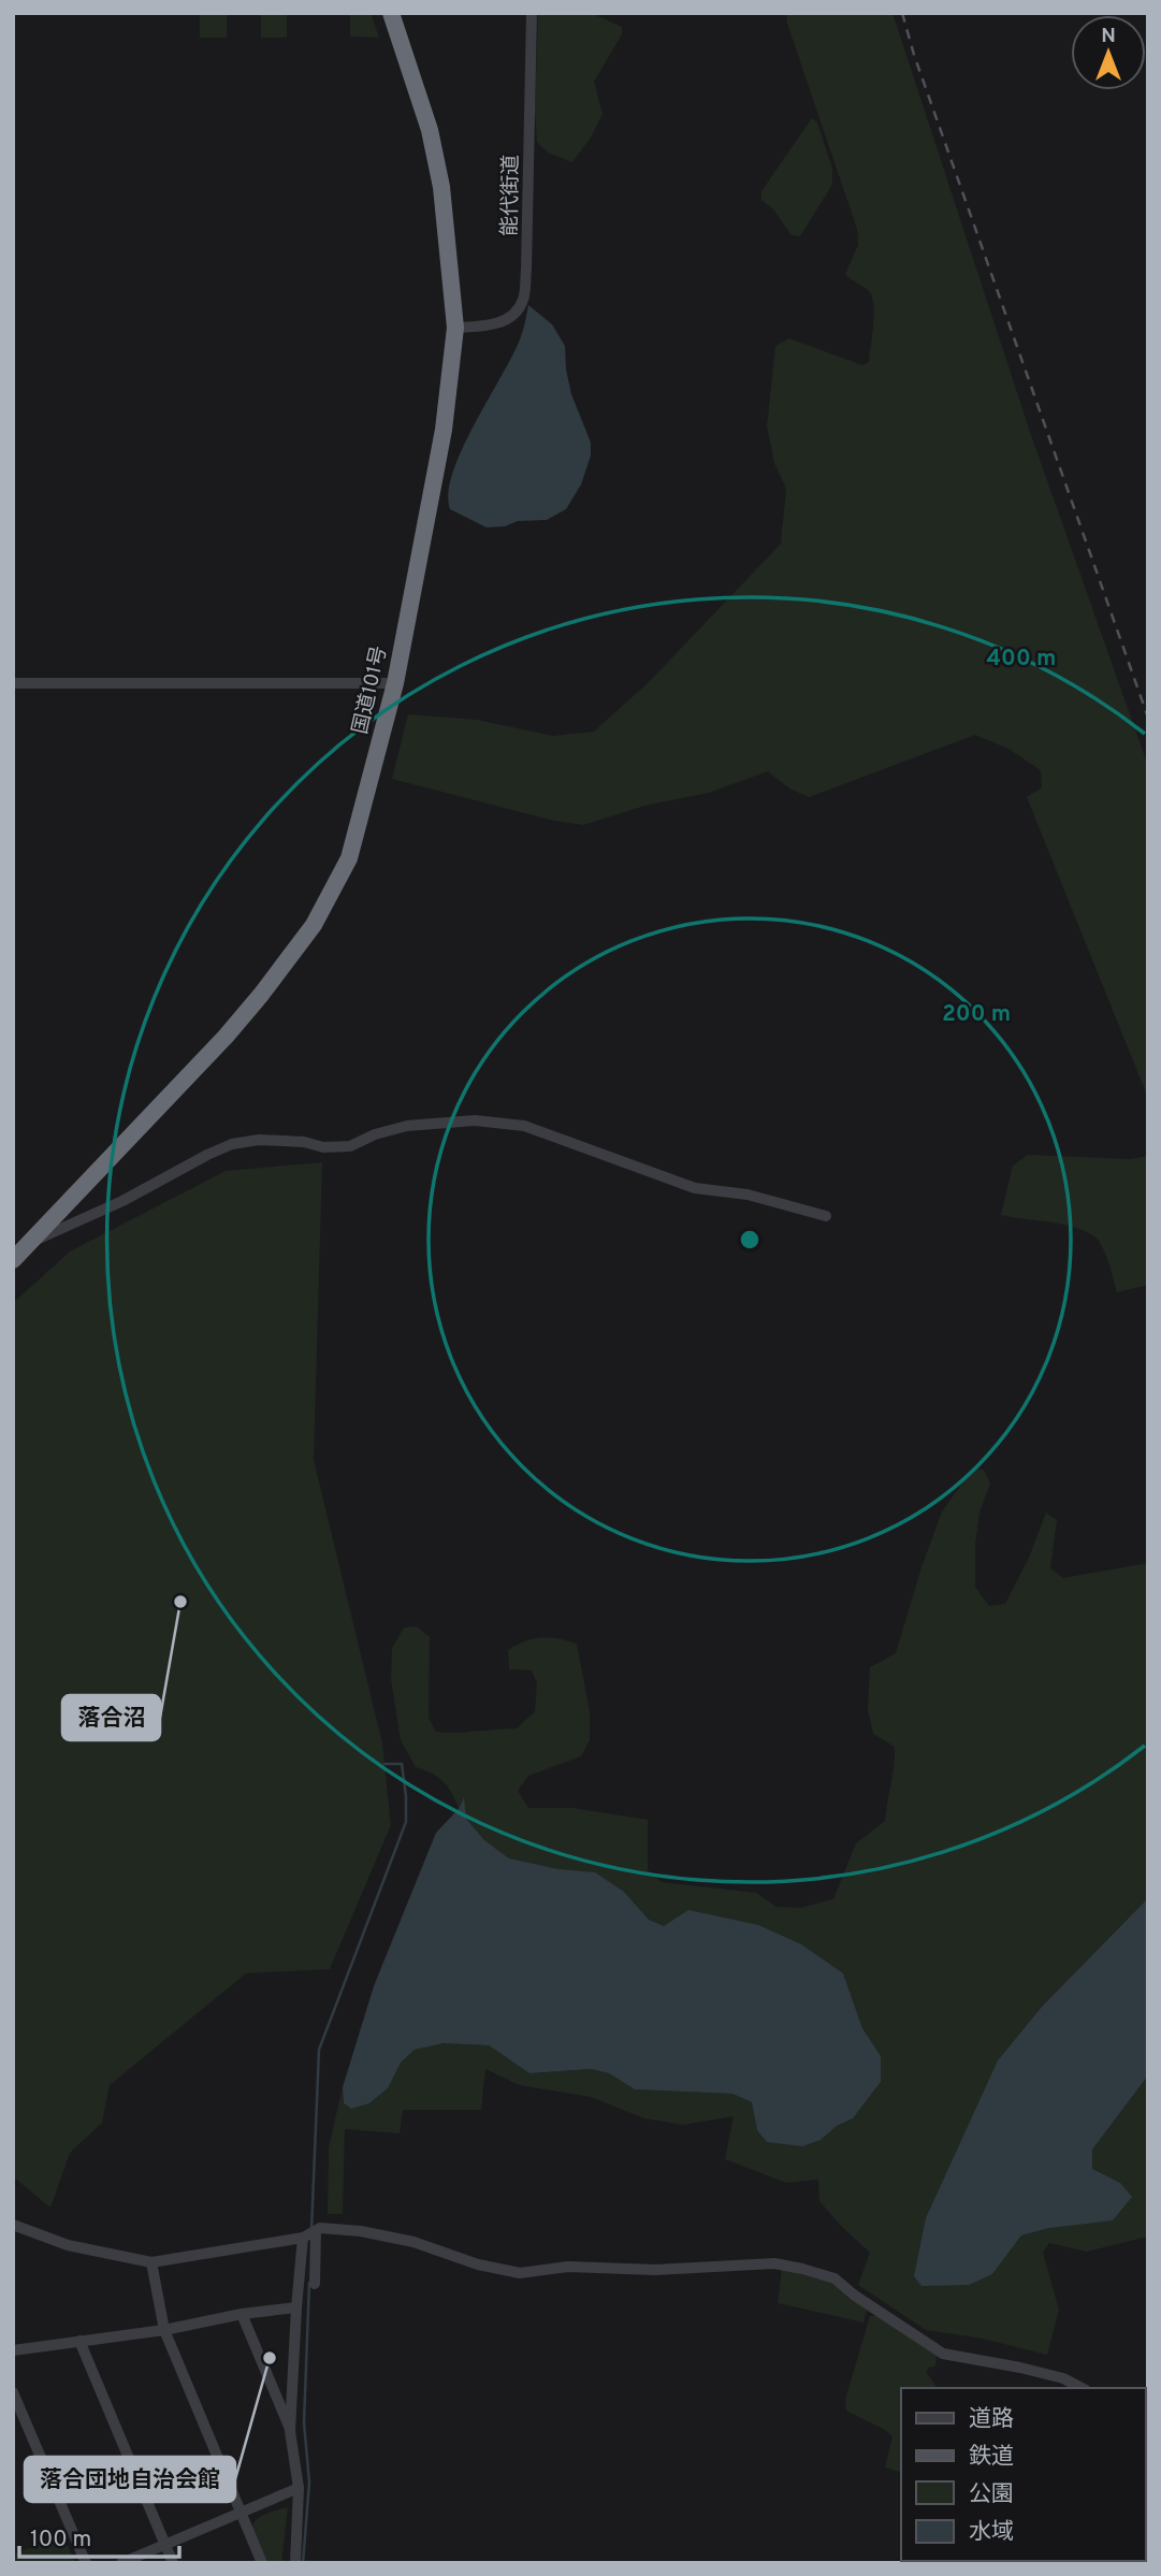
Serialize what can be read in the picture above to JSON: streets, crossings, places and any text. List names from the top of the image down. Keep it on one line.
{"streets":{"highway":["国道101号"],"street":["能代街道"]},"crossings":[["能代街道","国道101号"]],"places":["落合沼","落合団地自治会館"],"legend":["道路","鉄道","公園","水域"],"scale_bar":"100 m","north":"top","rings":["400 m","200 m"]}
